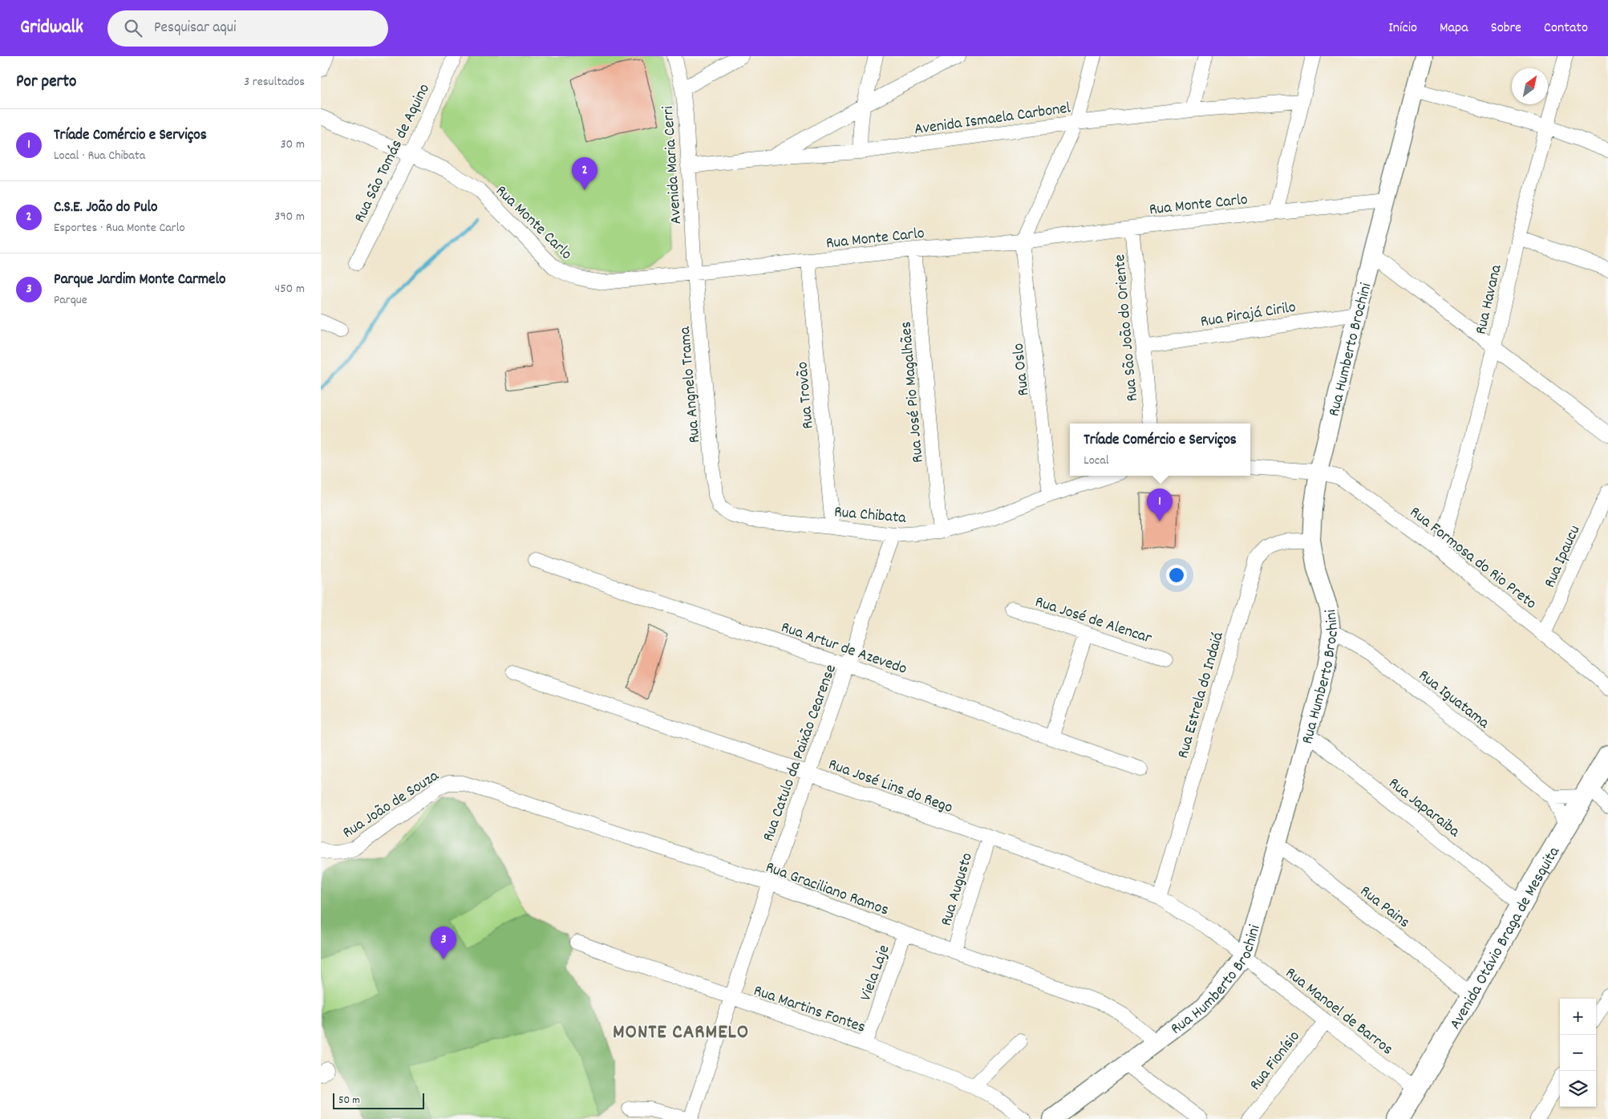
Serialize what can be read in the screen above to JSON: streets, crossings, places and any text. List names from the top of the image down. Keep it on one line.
{"streets":{"main road":["Avenida Otávio Braga de Mesquita"],"street":["Avenida Ismaela Carbonel","Rua São Tomás de Aquino","Avenida Maria Cerri","Rua Monte Carlo","Rua Havana","Rua Pirajá Cirilo","Rua São João do Oriente","Rua Humberto Brochini","Rua Oslo","Rua Angnelo Trama","Rua José Pio Magalhães","Rua Trovão","Rua Chibata","Rua Ipaucu","Rua Formosa do Rio Preto","Rua José de Alencar","Rua Artur de Azevedo","Rua Estrela do Indaiá","Rua Iguatama","Rua Catulo da Paixão Cearense","Rua José Lins do Rego","Rua João de Souza","Rua Japaraiba","Rua Graciliano Ramos","Rua Augusto","Rua Pains","Viela Laje","Rua Martins Fontes","Rua Manoel de Barros","Rua Fionísio"]},"crossings":[["Avenida Ismaela Carbonel","Avenida Maria Cerri"],["Rua São Tomás de Aquino","Rua Monte Carlo"],["Avenida Maria Cerri","Rua Monte Carlo"],["Avenida Maria Cerri","Rua Angnelo Trama"],["Rua Monte Carlo","Rua São João do Oriente"],["Rua Monte Carlo","Rua Humberto Brochini"],["Rua Monte Carlo","Rua Oslo"],["Rua Monte Carlo","Rua Angnelo Trama"],["Rua Monte Carlo","Rua José Pio Magalhães"],["Rua Monte Carlo","Rua Trovão"],["Rua Havana","Rua Formosa do Rio Preto"],["Rua Pirajá Cirilo","Rua São João do Oriente"],["Rua Pirajá Cirilo","Rua Humberto Brochini"],["Rua Humberto Brochini","Rua Formosa do Rio Preto"],["Rua Humberto Brochini","Rua Estrela do Indaiá"],["Rua Humberto Brochini","Rua Iguatama"],["Rua Humberto Brochini","Rua José Lins do Rego"],["Rua Humberto Brochini","Rua Japaraiba"],["Rua Humberto Brochini","Rua Graciliano Ramos"],["Rua Humberto Brochini","Rua Pains"],["Rua Humberto Brochini","Rua Manoel de Barros"],["Rua Oslo","Rua Chibata"],["Rua Angnelo Trama","Rua Chibata"],["Rua José Pio Magalhães","Rua Chibata"],["Rua Trovão","Rua Chibata"],["Rua Chibata","Rua Catulo da Paixão Cearense"],["Rua Ipaucu","Rua Formosa do Rio Preto"],["Rua Artur de Azevedo","Rua Catulo da Paixão Cearense"],["Rua Estrela do Indaiá","Rua José Lins do Rego"],["Rua Iguatama","Avenida Otávio Braga de Mesquita"],["Rua Catulo da Paixão Cearense","Rua José Lins do Rego"],["Rua Catulo da Paixão Cearense","Rua Graciliano Ramos"],["Rua Catulo da Paixão Cearense","Rua Martins Fontes"],["Rua José Lins do Rego","Rua Augusto"],["Rua José Lins do Rego","Rua Manoel de Barros"],["Rua João de Souza","Rua Graciliano Ramos"],["Rua Japaraiba","Avenida Otávio Braga de Mesquita"],["Rua Graciliano Ramos","Rua Augusto"],["Rua Graciliano Ramos","Viela Laje"],["Rua Pains","Avenida Otávio Braga de Mesquita"],["Avenida Otávio Braga de Mesquita","Rua Manoel de Barros"],["Viela Laje","Rua Martins Fontes"],["Rua Manoel de Barros","Rua Fionísio"]],"districts":["MONTE CARMELO"],"scale_bar":"50 m","north":"top right","page":{"header":"Gridwalk","search":"Pesquisar aqui","nav":["Início","Mapa","Sobre","Contato"],"heading":["Por perto","3 resultados"],"list":[{"mark":"1","name":"Tríade Comércio e Serviços","note":"Local · Rua Chibata","value":"30 m"},{"mark":"2","name":"C.S.E. João do Pulo","note":"Esportes · Rua Monte Carlo","value":"390 m"},{"mark":"3","name":"Parque Jardim Monte Carmelo","note":"Parque","value":"450 m"}],"pins":["2","1","3"],"popup":["Tríade Comércio e Serviços","Local"],"map_buttons":["+","−"],"scale":"50 m"}}
